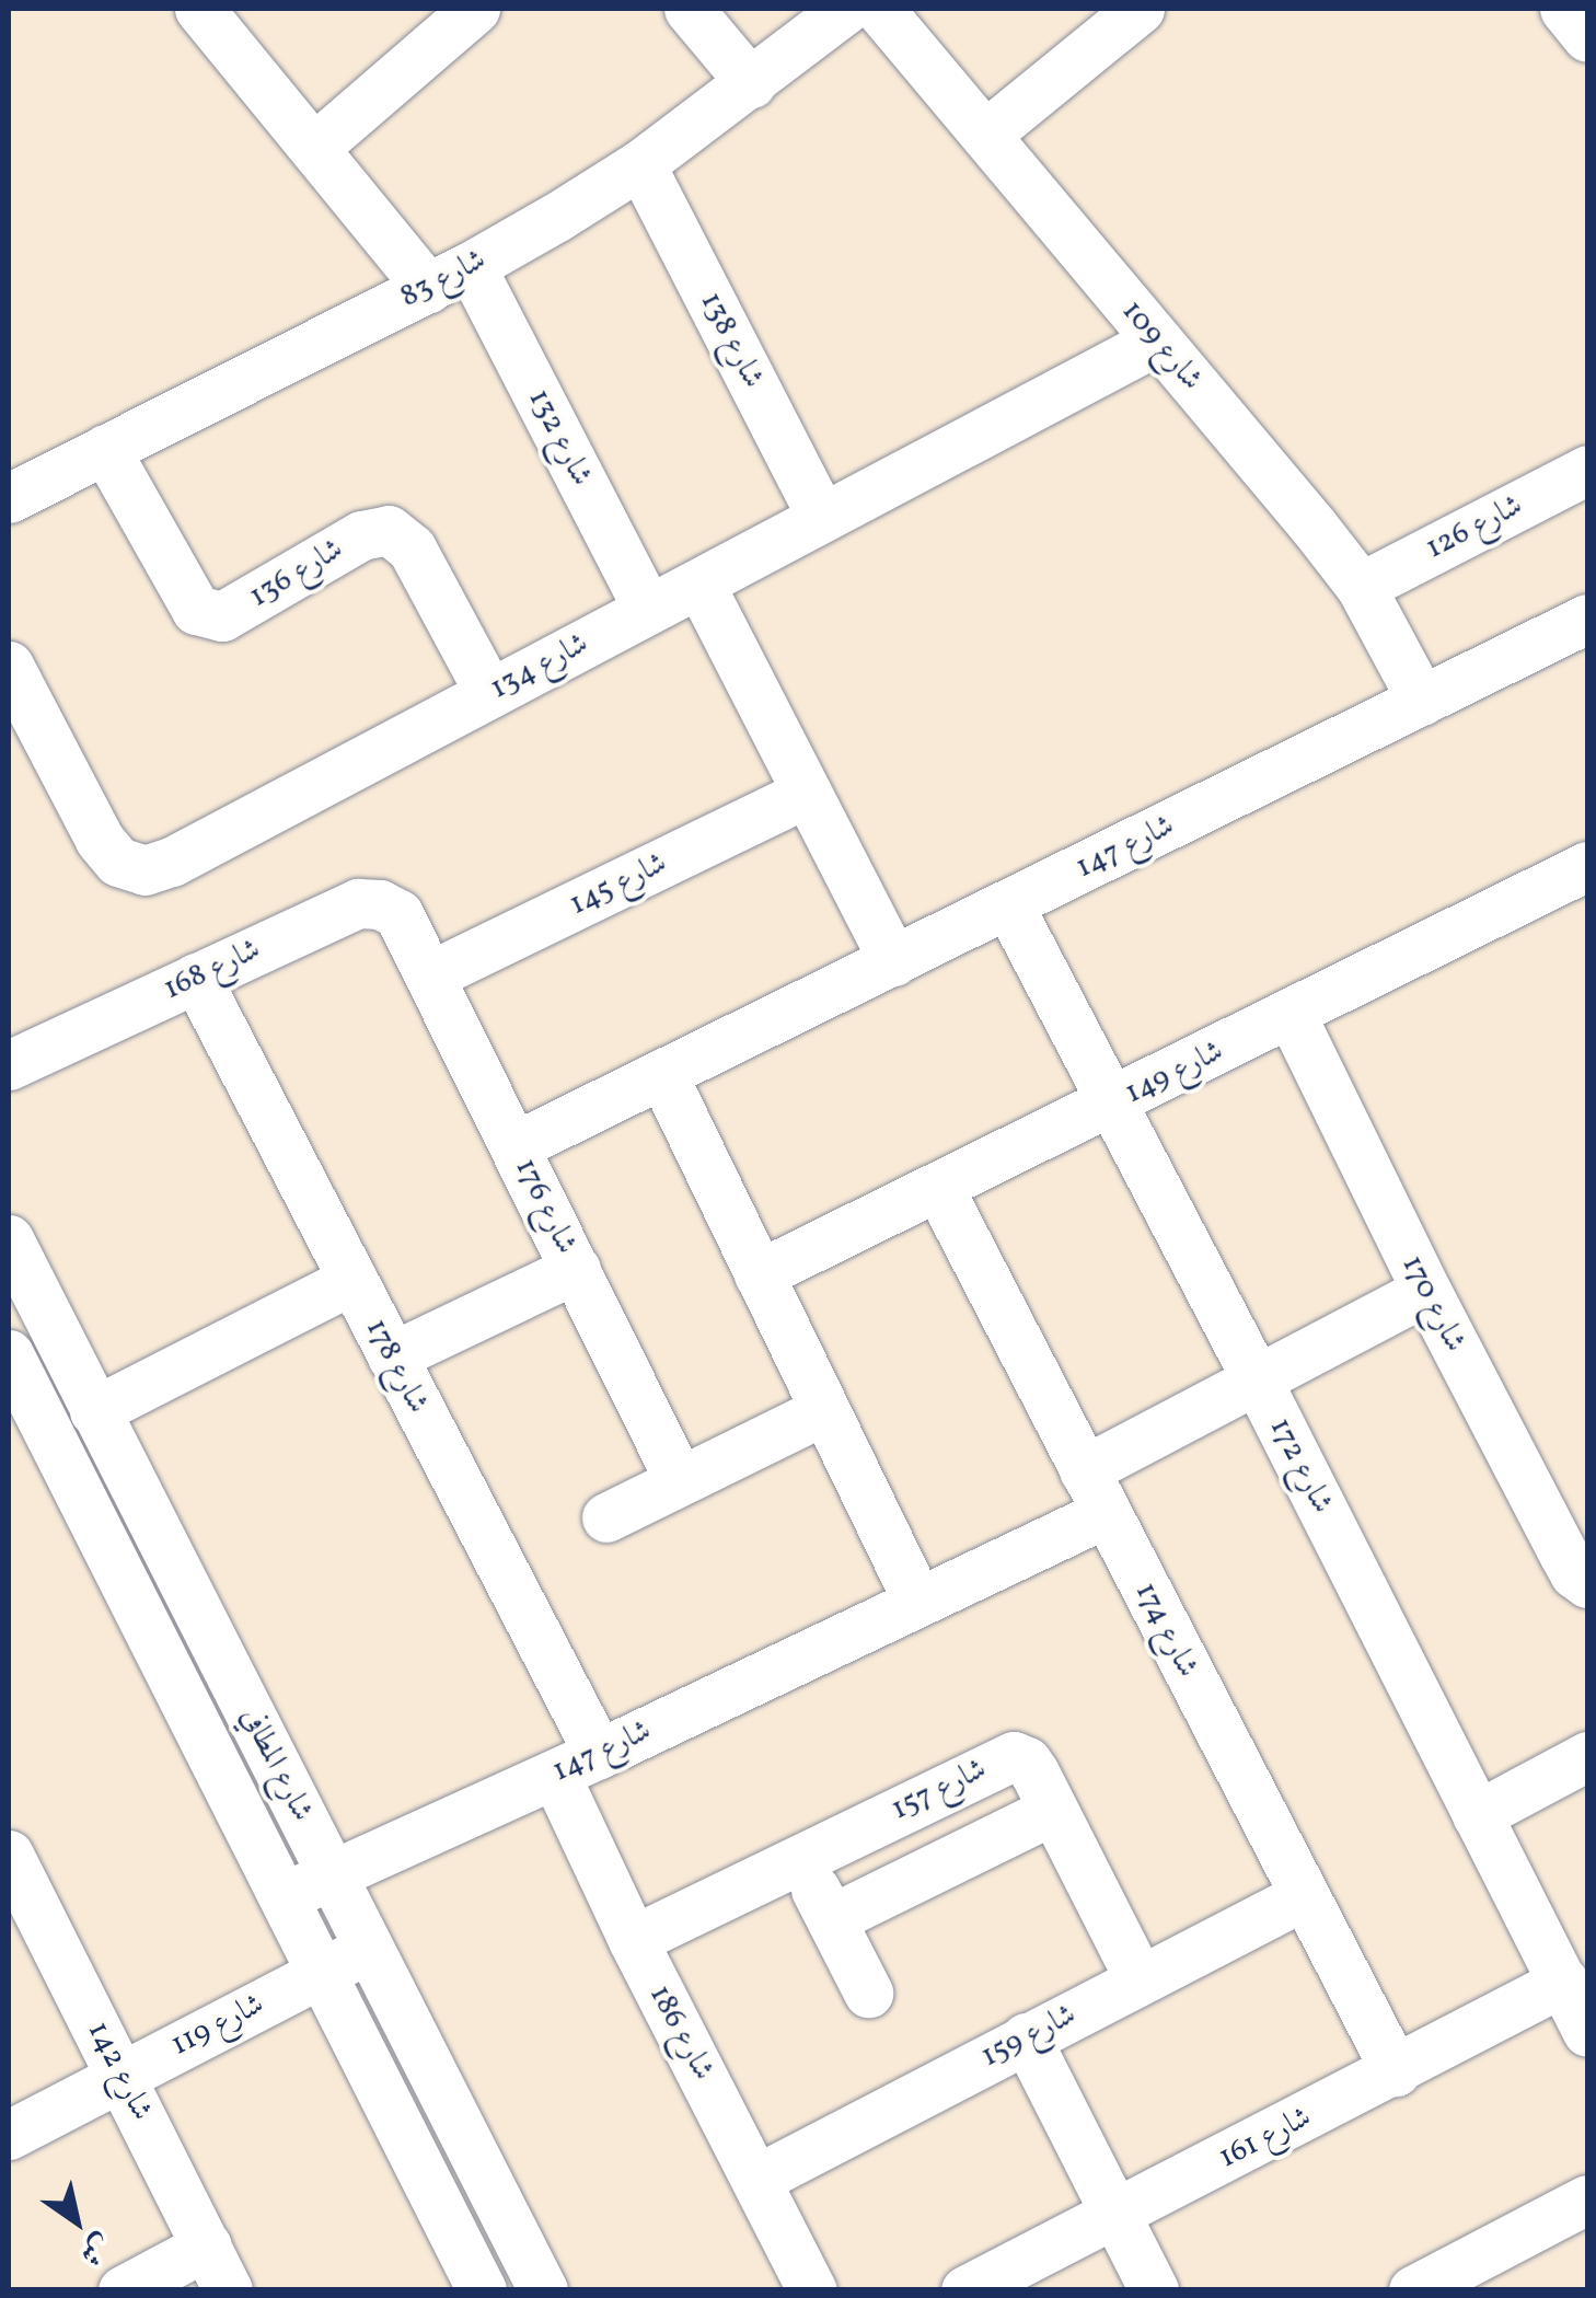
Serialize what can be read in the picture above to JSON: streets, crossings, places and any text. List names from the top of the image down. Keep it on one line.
{"streets":{"street":["شارع 83","شارع 138","شارع 109","شارع 132","شارع 126","شارع 136","شارع 134","شارع 147","شارع 145","شارع 168","شارع 149","شارع 176","شارع 170","شارع 178","شارع 172","شارع 174","شارع المطافي","شارع 157","شارع 119","شارع 186","شارع 159","شارع 142","شارع 161"]},"crossings":[["شارع 83","شارع 138"],["شارع 83","شارع 132"],["شارع 83","شارع 136"],["شارع 138","شارع 134"],["شارع 109","شارع 126"],["شارع 109","شارع 134"],["شارع 109","شارع 147"],["شارع 132","شارع 134"],["شارع 136","شارع 134"],["شارع 147","شارع 176"],["شارع 147","شارع 170"],["شارع 147","شارع 178"],["شارع 147","شارع 172"],["شارع 147","شارع 174"],["شارع 147","شارع المطافي"],["شارع 147","شارع 186"],["شارع 145","شارع 168"],["شارع 145","شارع 176"],["شارع 168","شارع 176"],["شارع 168","شارع 178"],["شارع 149","شارع 170"],["شارع 149","شارع 172"],["شارع 149","شارع 174"],["شارع 178","شارع 186"],["شارع 172","شارع 161"],["شارع 174","شارع 159"],["شارع 174","شارع 161"],["شارع المطافي","شارع 119"],["شارع 157","شارع 186"],["شارع 157","شارع 159"],["شارع 119","شارع 142"],["شارع 186","شارع 159"]],"north":"bottom right"}
